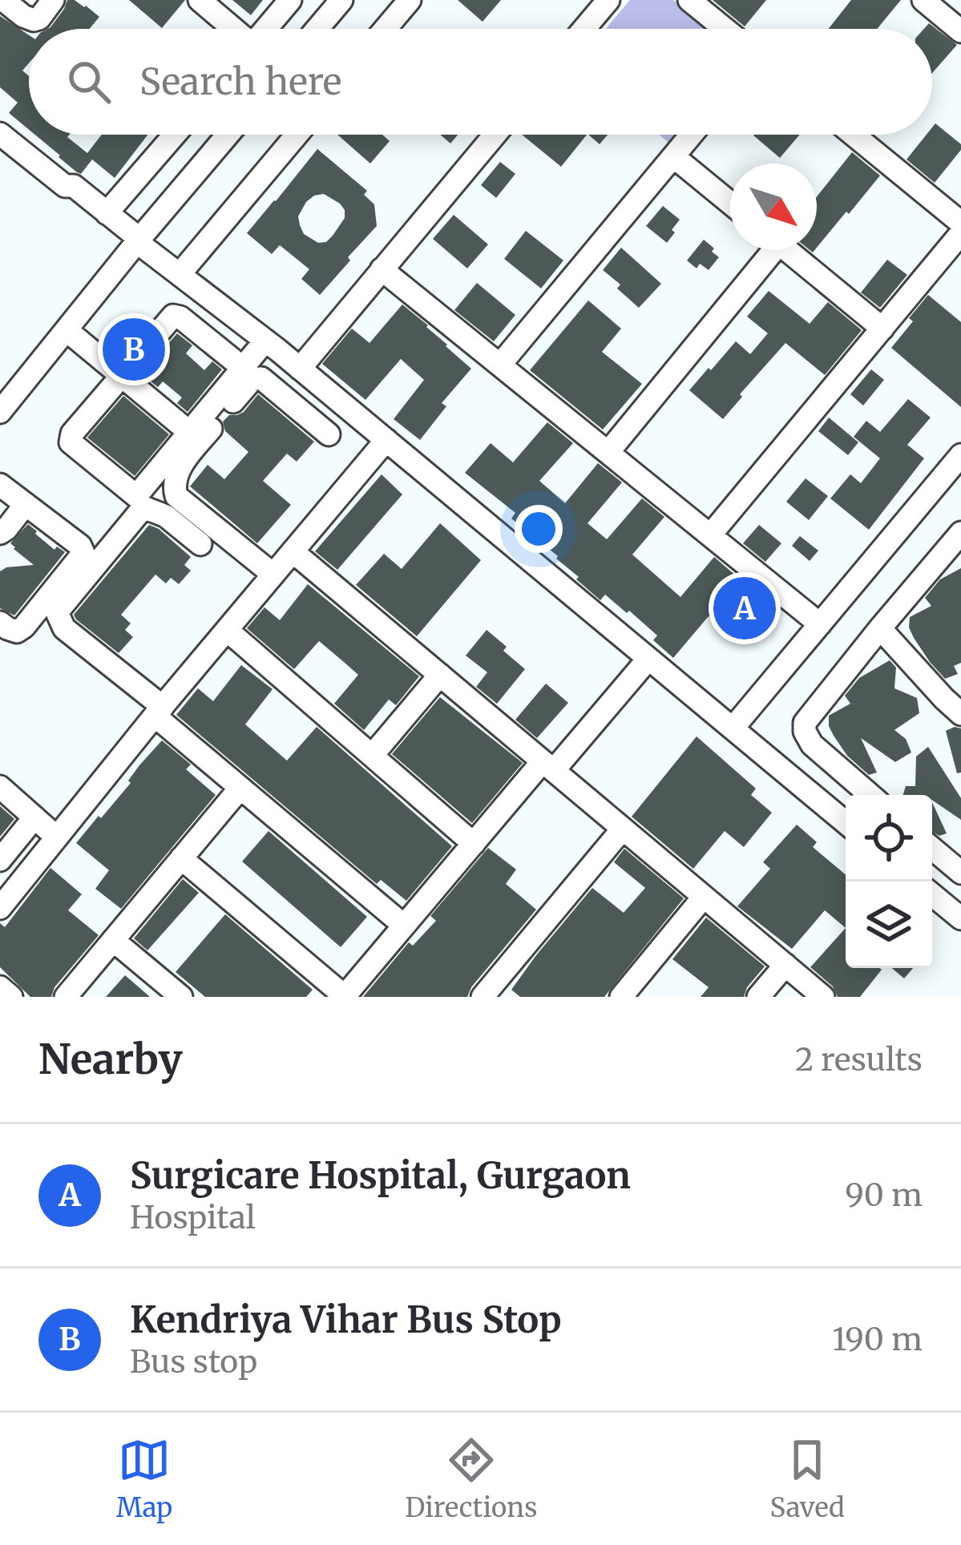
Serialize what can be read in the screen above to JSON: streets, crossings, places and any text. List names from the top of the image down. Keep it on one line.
{"north":"bottom right","page":{"search":"Search here","pins":["B","A"],"heading":["Nearby","2 results"],"list":[{"mark":"A","name":"Surgicare Hospital, Gurgaon","note":"Hospital","value":"90 m"},{"mark":"B","name":"Kendriya Vihar Bus Stop","note":"Bus stop","value":"190 m"}],"nav":["Map","Directions","Saved"]}}
